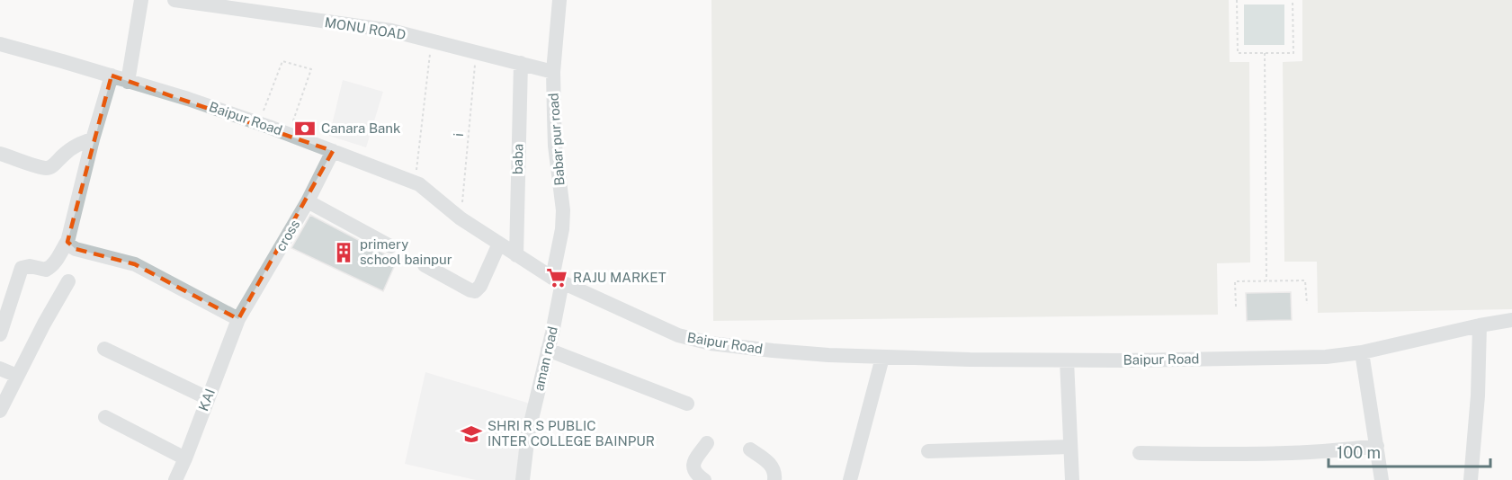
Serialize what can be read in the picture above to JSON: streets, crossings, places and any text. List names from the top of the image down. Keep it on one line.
{"streets":{"street":["MONU ROAD","Baipur Road","Babar pur road","baba","cross","aman road","KAI"],"path":["i"]},"crossings":[["MONU ROAD","i"],["MONU ROAD","Babar pur road"],["MONU ROAD","baba"],["Baipur Road","i"],["Baipur Road","Babar pur road"],["Baipur Road","baba"],["Baipur Road","cross"],["Baipur Road","aman road"],["Babar pur road","aman road"],["cross","KAI"]],"places":{"bank":["Canara Bank"],"building":["primery school bainpur"],"supermarket":["RAJU MARKET"],"school or university":["SHRI R S PUBLIC INTER COLLEGE BAINPUR"]},"scale_bar":"100 m"}
